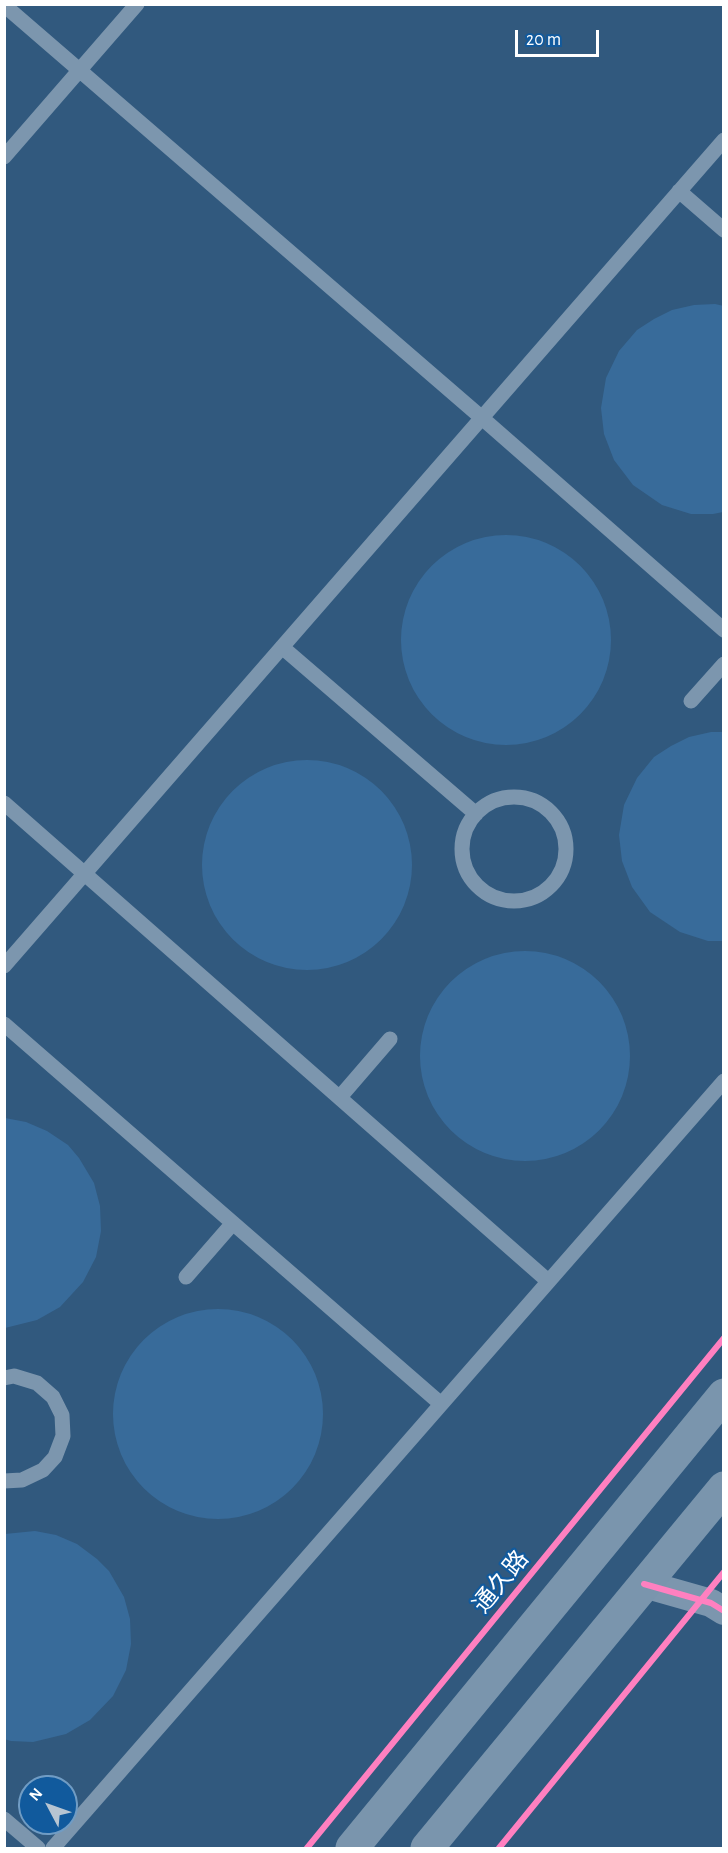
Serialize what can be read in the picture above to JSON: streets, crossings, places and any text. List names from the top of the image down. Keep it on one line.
{"streets":{"cycle path":["通久路"]},"scale_bar":"20 m","north":"top left"}
